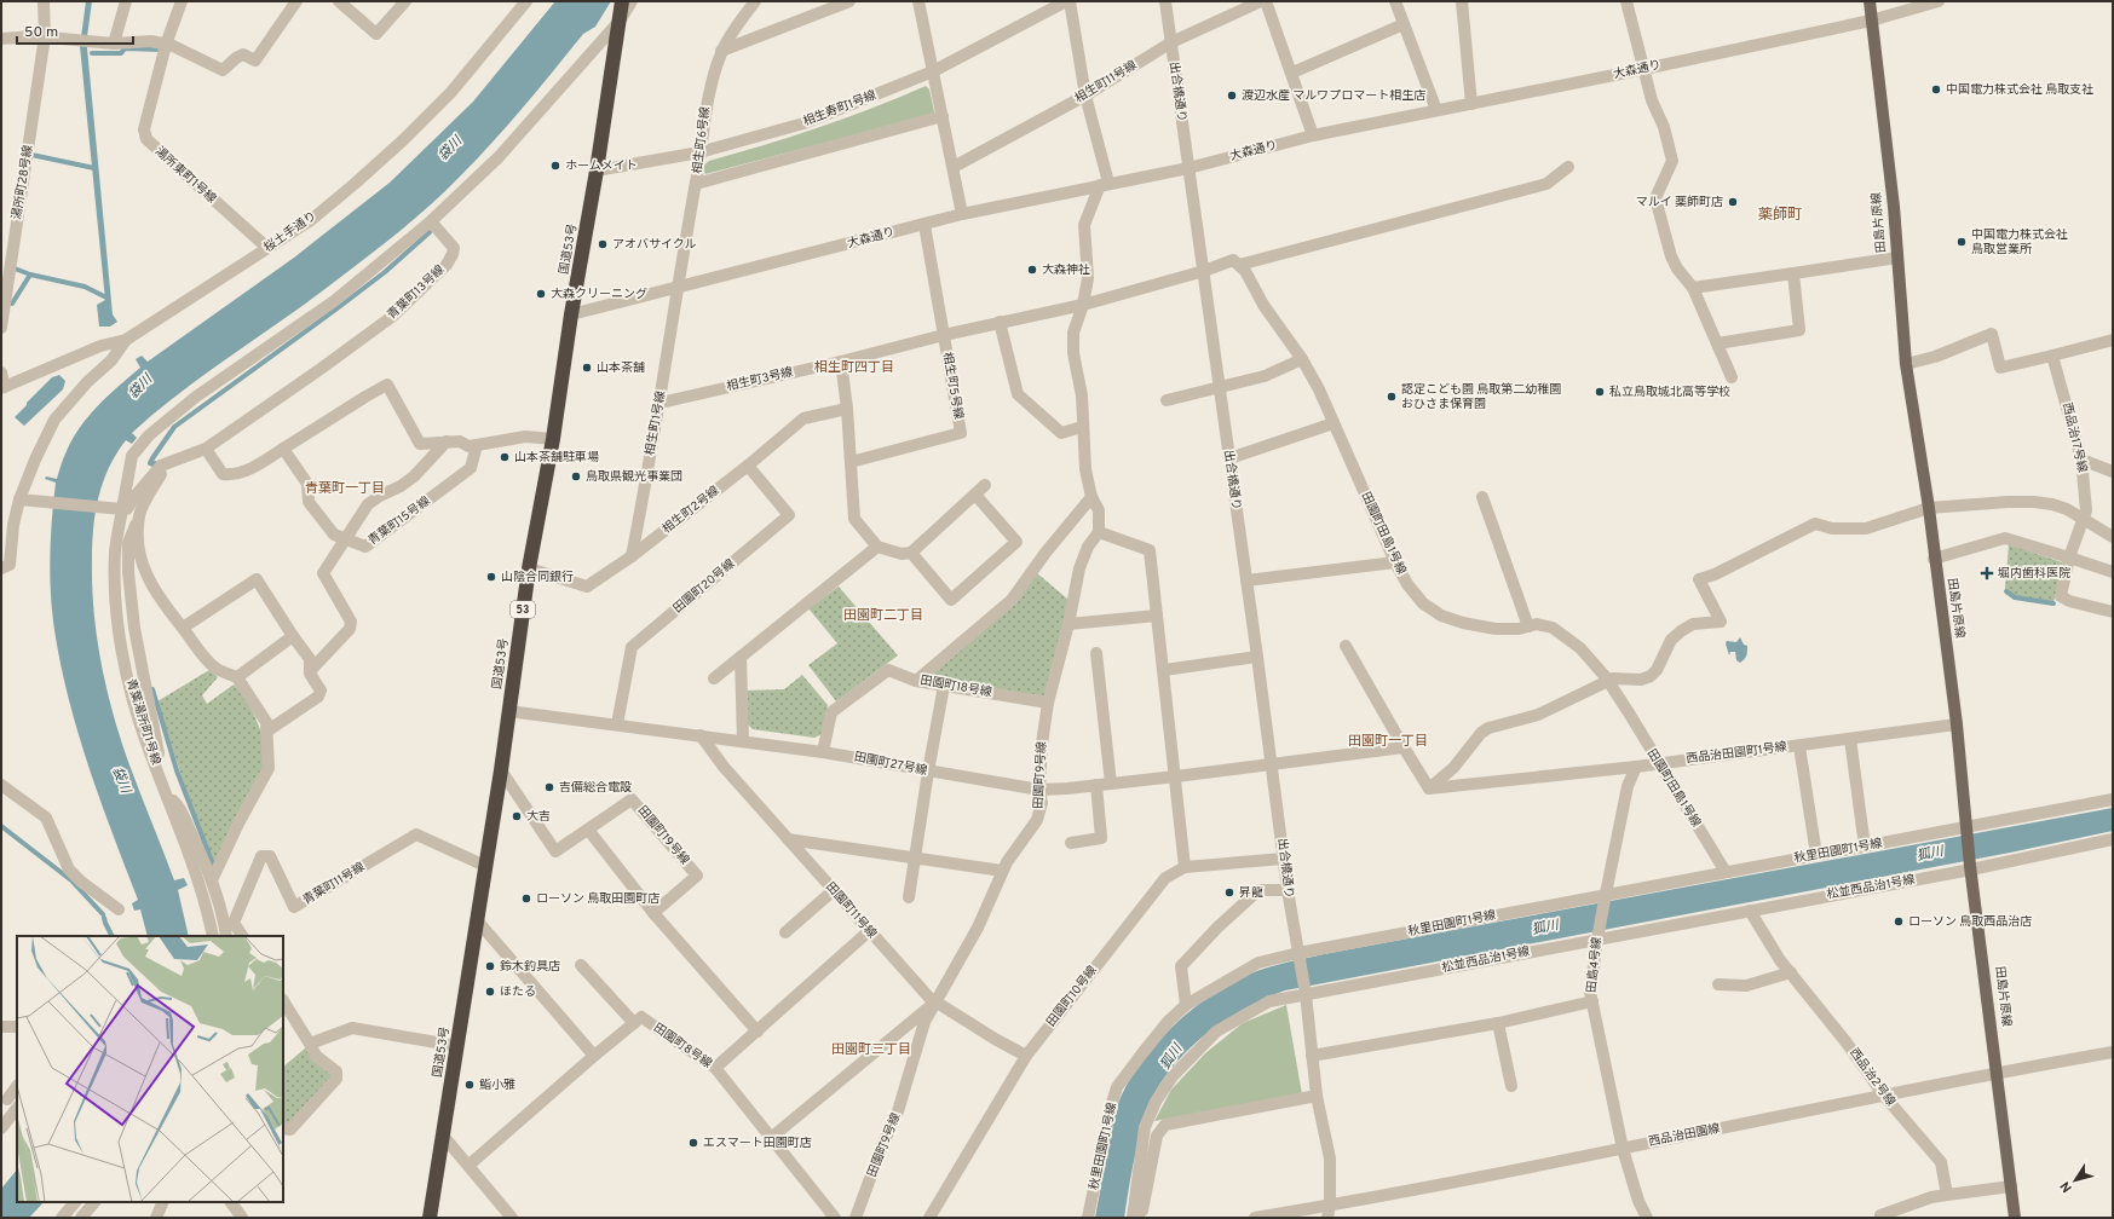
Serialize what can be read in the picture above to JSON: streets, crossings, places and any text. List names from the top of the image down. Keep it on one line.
{"streets":{"highway":["国道53号","53"],"main road":["田島片原線"],"street":["大森通り","相生町11号線","出合橋通り","相生寿町1号線","相生町6号線","湯所東町1号線","湯所町28号線","桜土手通り","青葉町13号線","相生町3号線","相生町5号線","相生町1号線","西品治17号線","相生町2号線","青葉町15号線","田園町田島1号線","田園町20号線","田園町18号線","青葉湯所町1号線","西品治田園町1号線","田園町27号線","田園町9号線","田園町19号線","秋里田園町1号線","青葉町11号線","松並西品治1号線","田園町11号線","田島4号線","田園町10号線","田園町8号線","西品治2号線","西品治田園線"]},"crossings":[["大森通り","出合橋通り"],["大森通り","相生町6号線"],["大森通り","田島片原線"],["大森通り","国道53号"],["大森通り","相生町5号線"],["大森通り","相生町1号線"],["相生町11号線","出合橋通り"],["出合橋通り","相生町3号線"],["出合橋通り","田園町27号線"],["出合橋通り","秋里田園町1号線"],["出合橋通り","松並西品治1号線"],["相生寿町1号線","相生町6号線"],["相生寿町1号線","国道53号"],["相生町6号線","相生町1号線"],["湯所東町1号線","桜土手通り"],["田島片原線","西品治田園町1号線"],["田島片原線","秋里田園町1号線"],["田島片原線","松並西品治1号線"],["田島片原線","西品治田園線"],["国道53号","相生町2号線"],["国道53号","田園町27号線"],["国道53号","田園町19号線"],["国道53号","青葉町11号線"],["青葉町13号線","青葉湯所町1号線"],["相生町3号線","相生町5号線"],["相生町3号線","相生町1号線"],["相生町1号線","相生町2号線"],["相生町2号線","田園町20号線"],["田園町田島1号線","西品治田園町1号線"],["田園町田島1号線","秋里田園町1号線"],["田園町20号線","田園町27号線"],["田園町18号線","田園町27号線"],["田園町18号線","田園町9号線"],["西品治田園町1号線","田島4号線"],["田園町27号線","田園町9号線"],["田園町27号線","田園町11号線"],["田園町9号線","田園町11号線"],["秋里田園町1号線","田島4号線"],["松並西品治1号線","田島4号線"],["松並西品治1号線","西品治2号線"],["田園町11号線","田園町10号線"],["田島4号線","西品治田園線"],["西品治2号線","西品治田園線"]],"districts":["薬師町","相生町四丁目","青葉町一丁目","田園町二丁目","田園町一丁目","田園町三丁目"],"water":["袋川","狐川"],"places":{"other":["中国電力株式会社 鳥取支社","渡辺水産 マルワプロマート相生店","ホームメイト","マルイ 薬師町店","中国電力株式会社 鳥取営業所","アオバサイクル","大森神社","大森クリーニング","山本茶舗","私立鳥取城北高等学校","認定こども園 鳥取第二幼稚園 おひさま保育園","山本茶舗駐車場","鳥取県観光事業団","山陰合同銀行","吉備総合電設","大吉","昇龍","ローソン 鳥取田園町店","ローソン 鳥取西品治店","鈴木釣具店","ほたる","鮨小雅","エスマート田園町店"],"health":["堀内歯科医院"]},"scale_bar":"50 m","north":"bottom left"}
